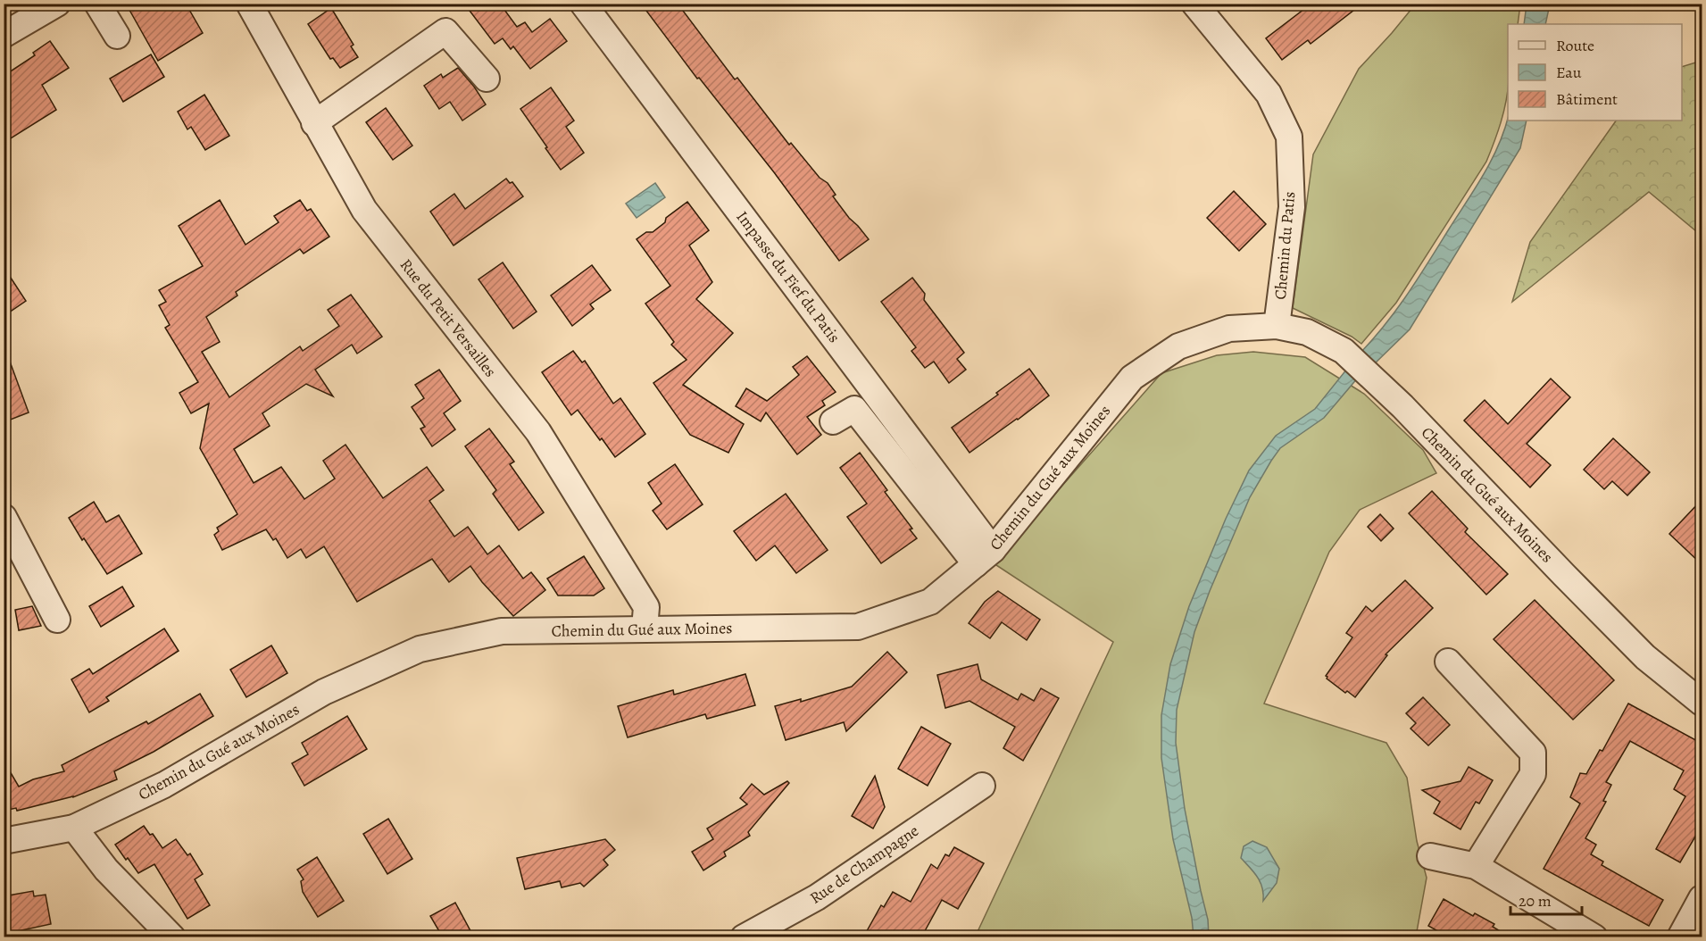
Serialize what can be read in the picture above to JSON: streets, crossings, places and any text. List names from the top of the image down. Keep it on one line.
{"streets":{"street":["Chemin du Patis","Impasse du Fief du Patis","Rue du Petit Versailles","Chemin du Gué aux Moines","Rue de Champagne"]},"crossings":[["Chemin du Patis","Chemin du Gué aux Moines"],["Impasse du Fief du Patis","Chemin du Gué aux Moines"],["Rue du Petit Versailles","Chemin du Gué aux Moines"]],"legend":["Route","Eau","Bâtiment"],"scale_bar":"20 m"}
